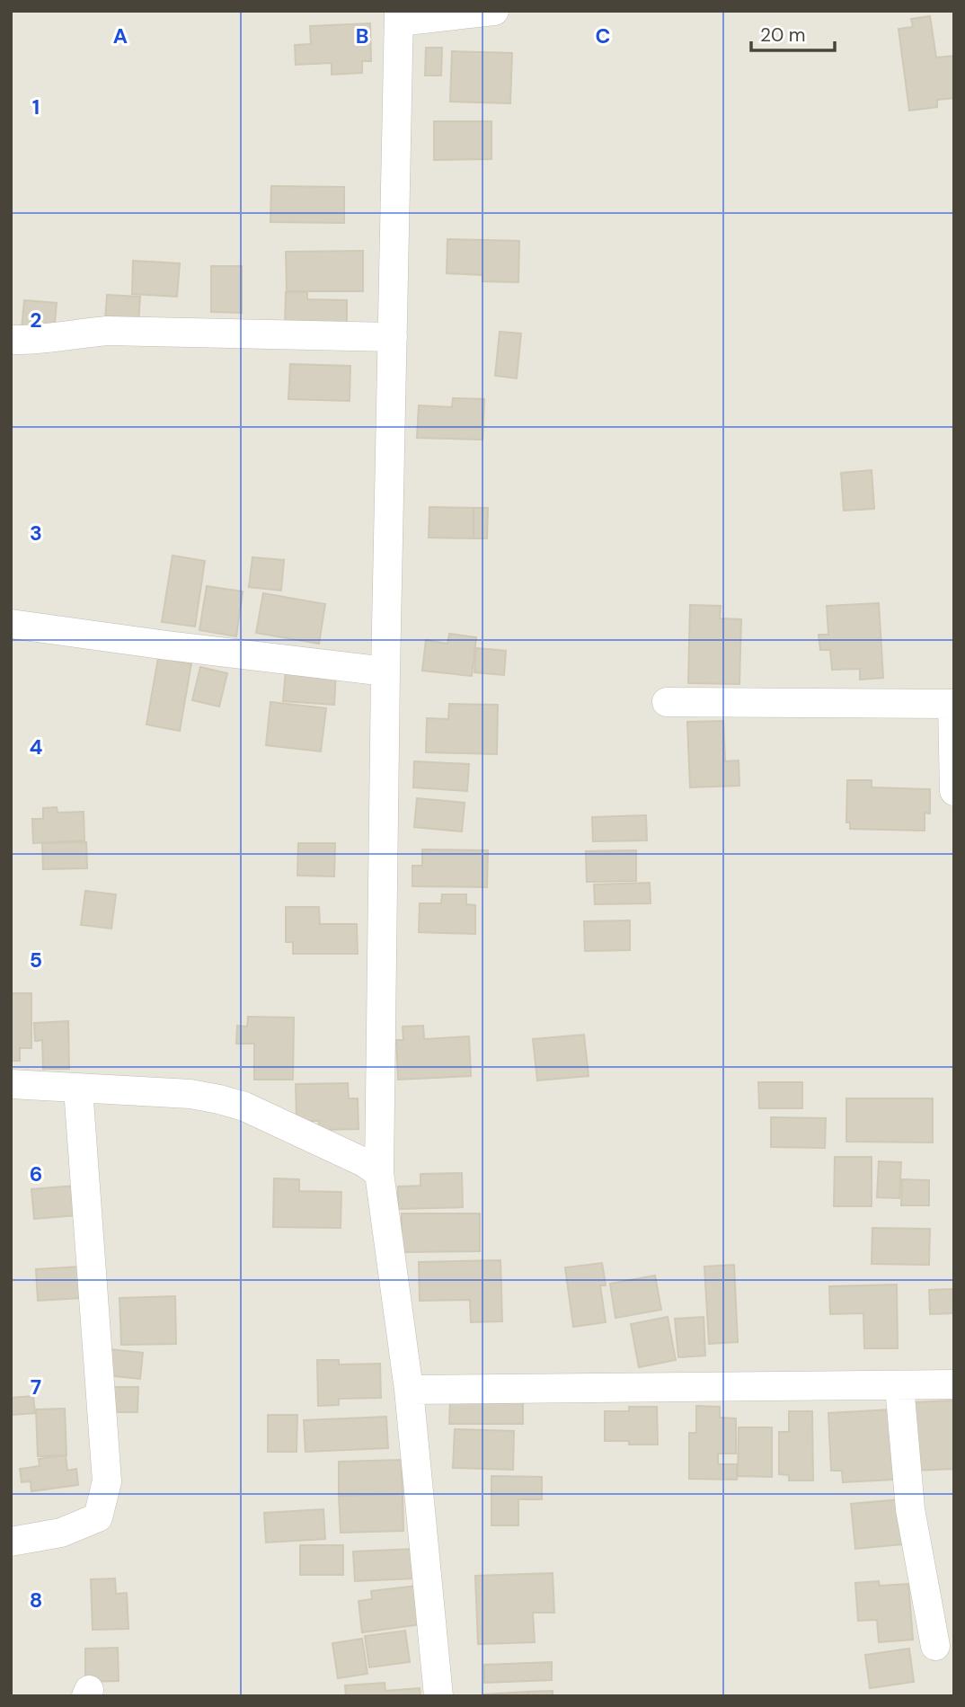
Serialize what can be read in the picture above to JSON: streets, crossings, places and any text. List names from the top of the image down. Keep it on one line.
{"scale_bar":"20 m","grid":{"columns":["A","B","C"],"rows":["1","2","3","4","5","6","7","8"]}}
